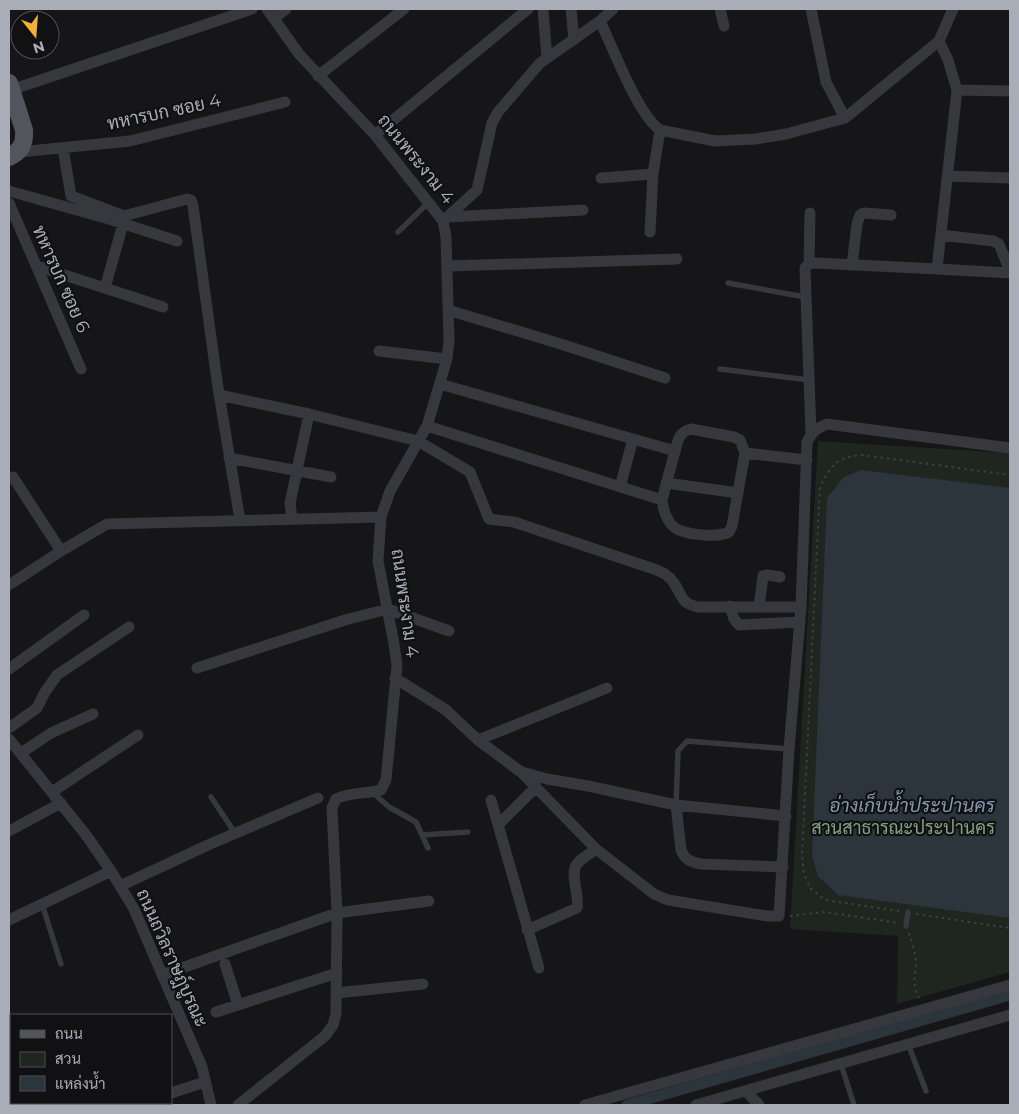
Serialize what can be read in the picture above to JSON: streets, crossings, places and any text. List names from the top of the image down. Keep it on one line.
{"streets":{"street":["ทหารบก ซอย 4","ถนนพระงาม 4","ทหารบก ซอย 6","ถนนถวิลราษฎ์บูรณะ"]},"water":["อ่างเก็บน้ำประปานคร"],"parks":["สวนสาธารณะประปานคร"],"legend":["ถนน","สวน","แหล่งน้ำ"],"north":"bottom"}
